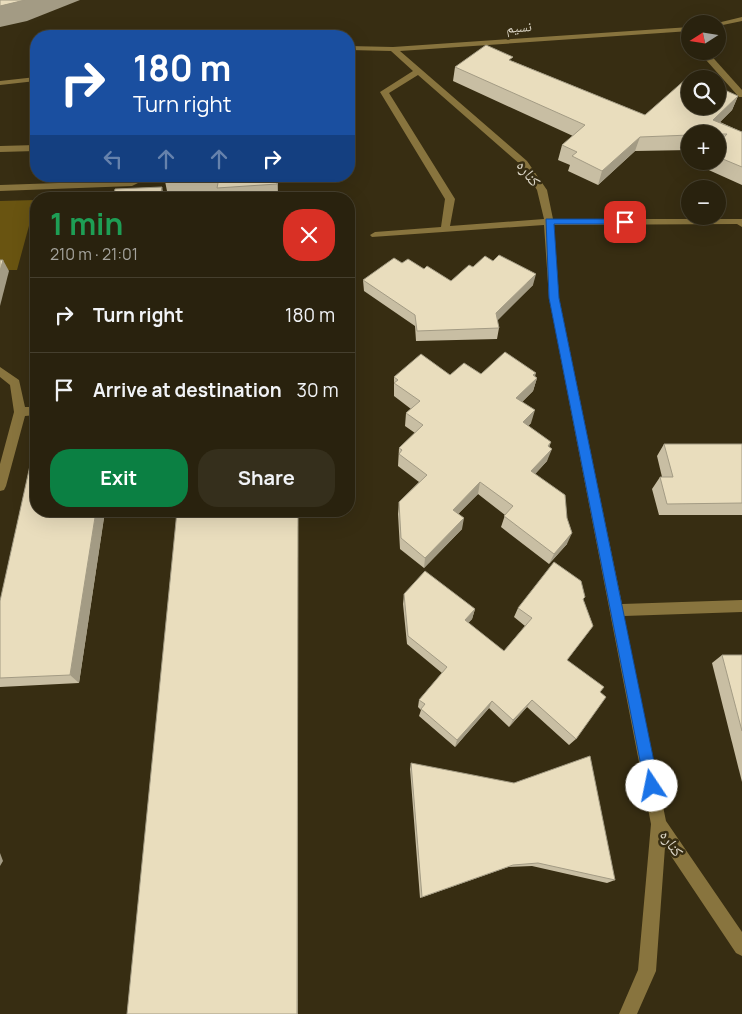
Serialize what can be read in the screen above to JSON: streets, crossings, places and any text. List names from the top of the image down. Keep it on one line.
{"streets":{"street":["نسیم","کناره"]},"crossings":[["نسیم","کناره"]],"north":"left","page":{"map_buttons":["+","−"],"turn":["180 m","Turn right"],"heading":["1 min","210 m · 21:01"],"list":[{"name":"Turn right","value":"180 m"},{"name":"Arrive at destination","value":"30 m"}],"buttons":["Exit","Share"]}}
